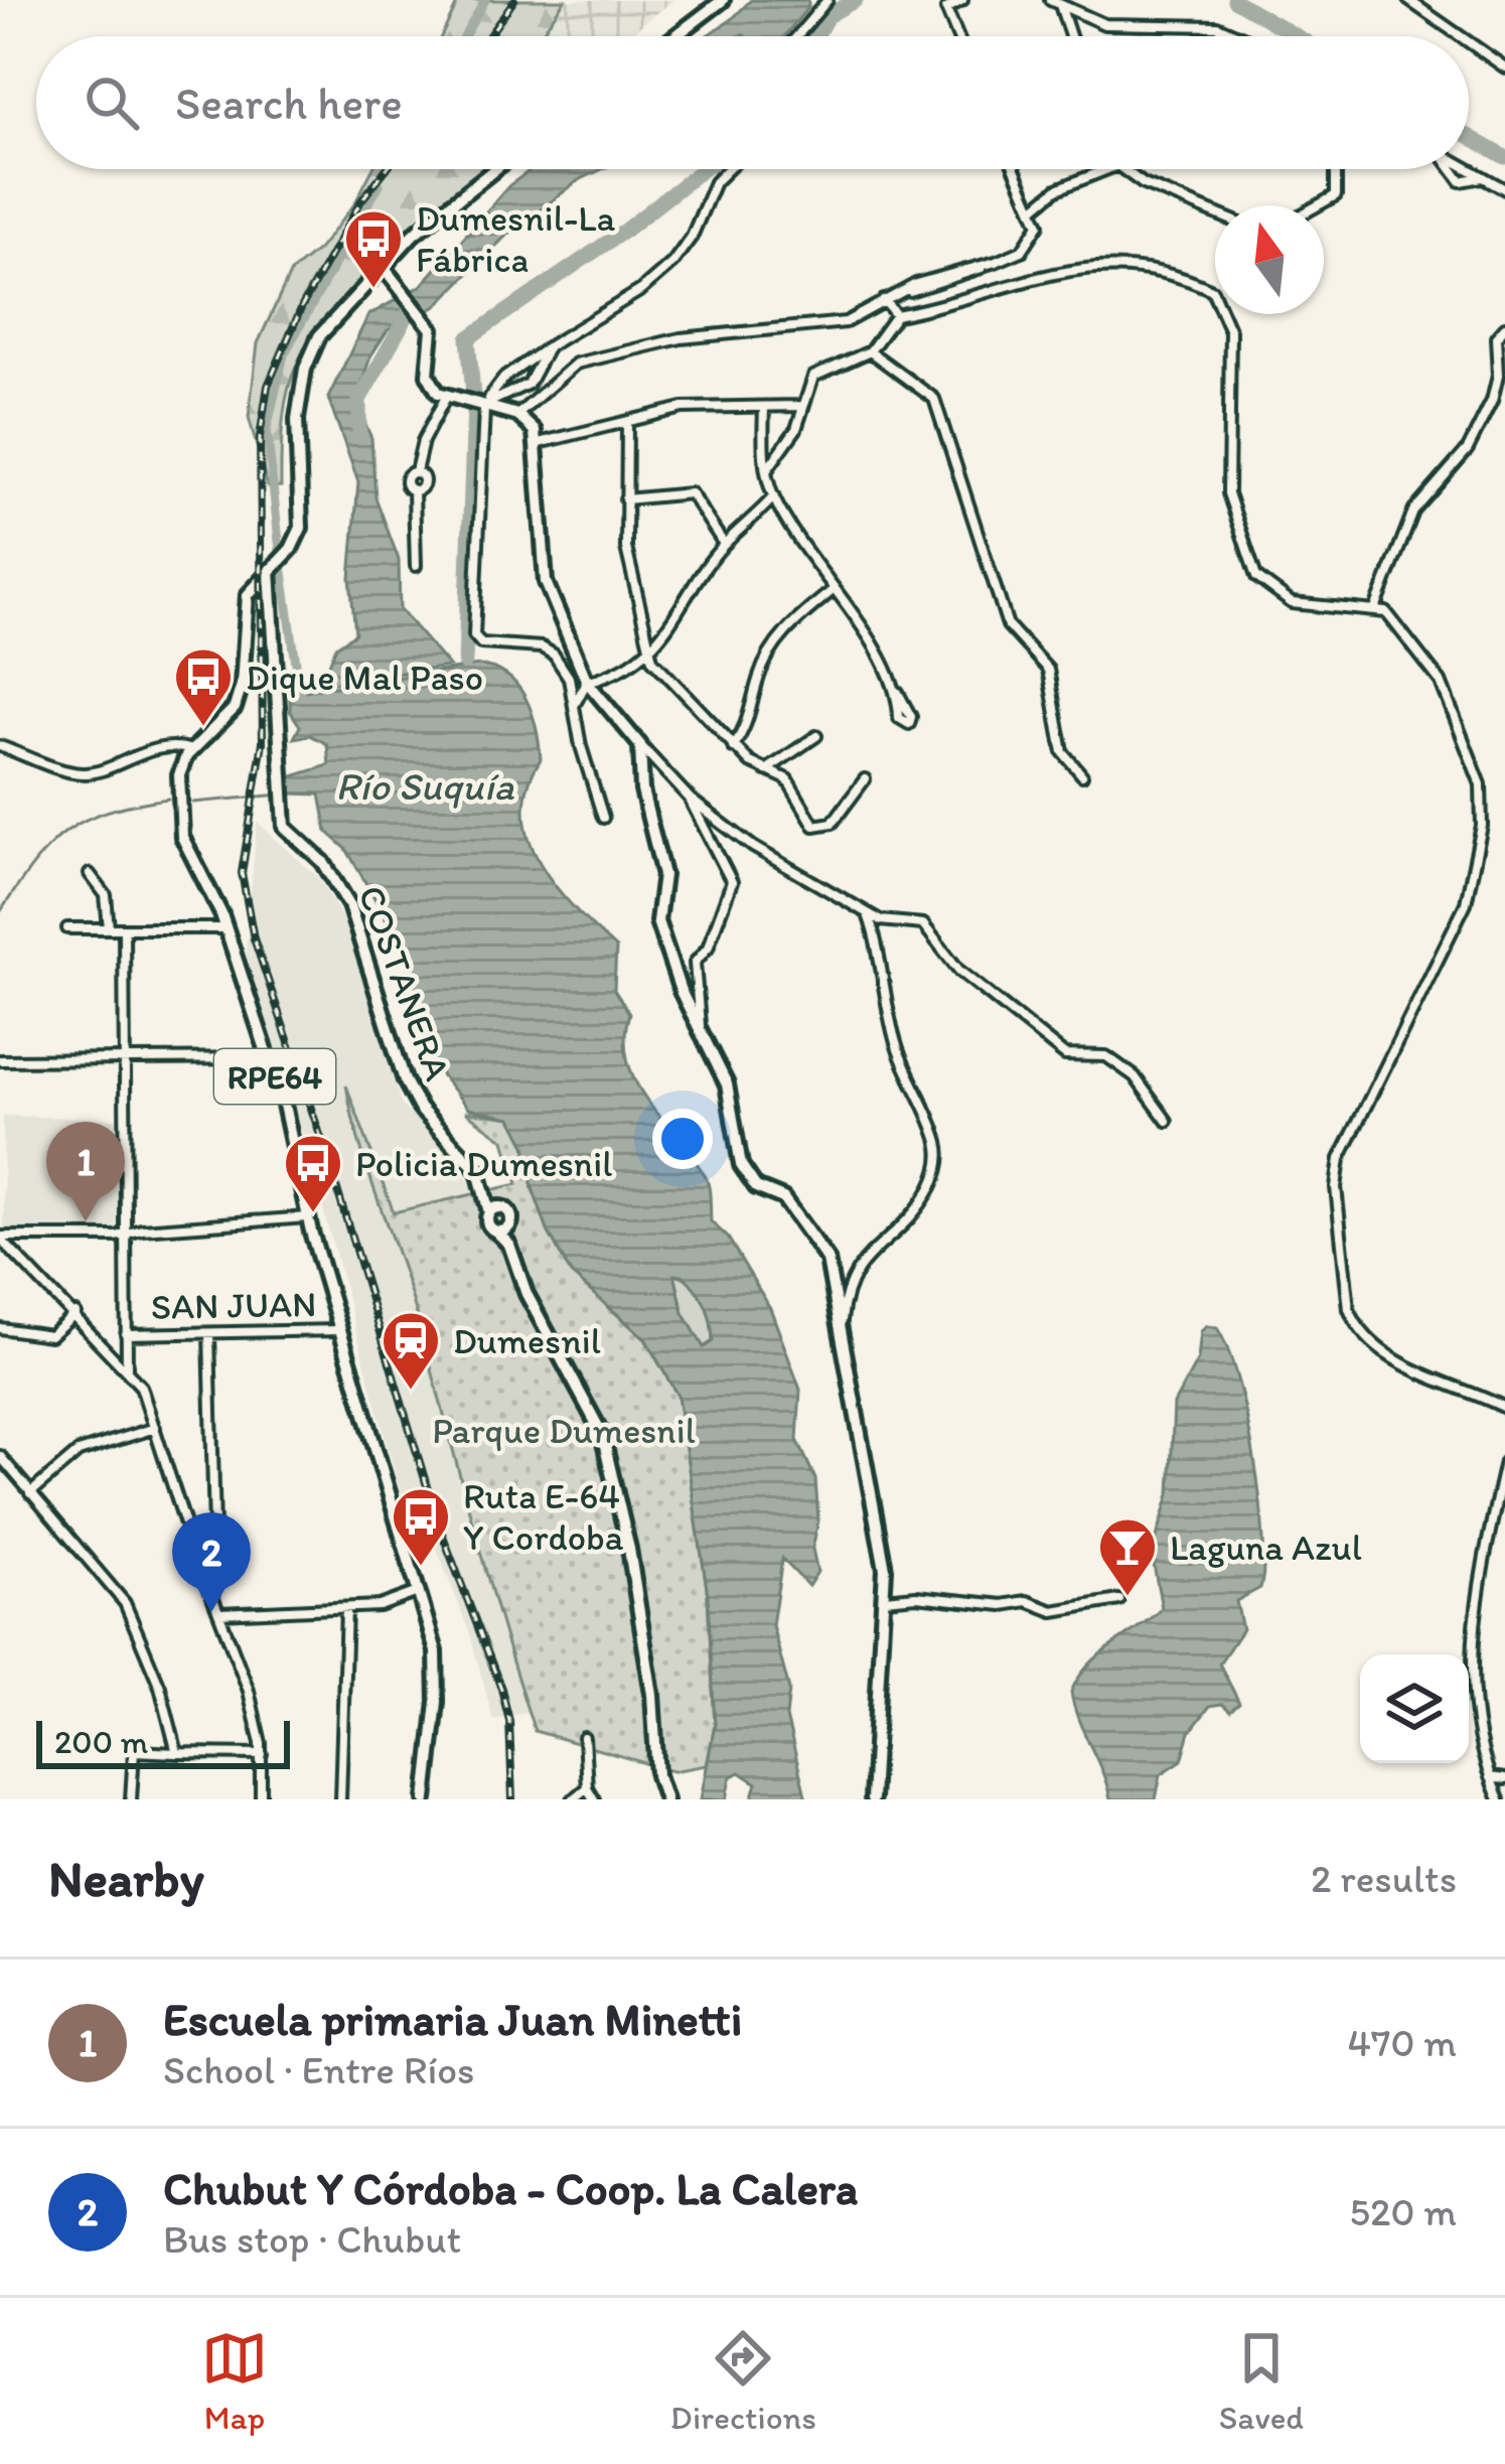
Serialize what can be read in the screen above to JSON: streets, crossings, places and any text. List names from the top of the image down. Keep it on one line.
{"streets":{"street":["COSTANERA","RPE64","SAN JUAN"]},"crossings":[["COSTANERA","RPE64"],["RPE64","SAN JUAN"]],"water":["Río Suquía"],"parks":["Parque Dumesnil"],"places":{"bus stop":["Dumesnil-La Fábrica","Dique Mal Paso","Policia Dumesnil","Ruta E-64 Y Cordoba"],"station":["Dumesnil"],"bar":["Laguna Azul"]},"scale_bar":"200 m","north":"top","page":{"search":"Search here","pins":["1","2"],"scale":"200 m","heading":["Nearby","2 results"],"list":[{"mark":"1","name":"Escuela primaria Juan Minetti","note":"School · Entre Ríos","value":"470 m"},{"mark":"2","name":"Chubut Y Córdoba - Coop. La Calera","note":"Bus stop · Chubut","value":"520 m"}],"nav":["Map","Directions","Saved"]}}
